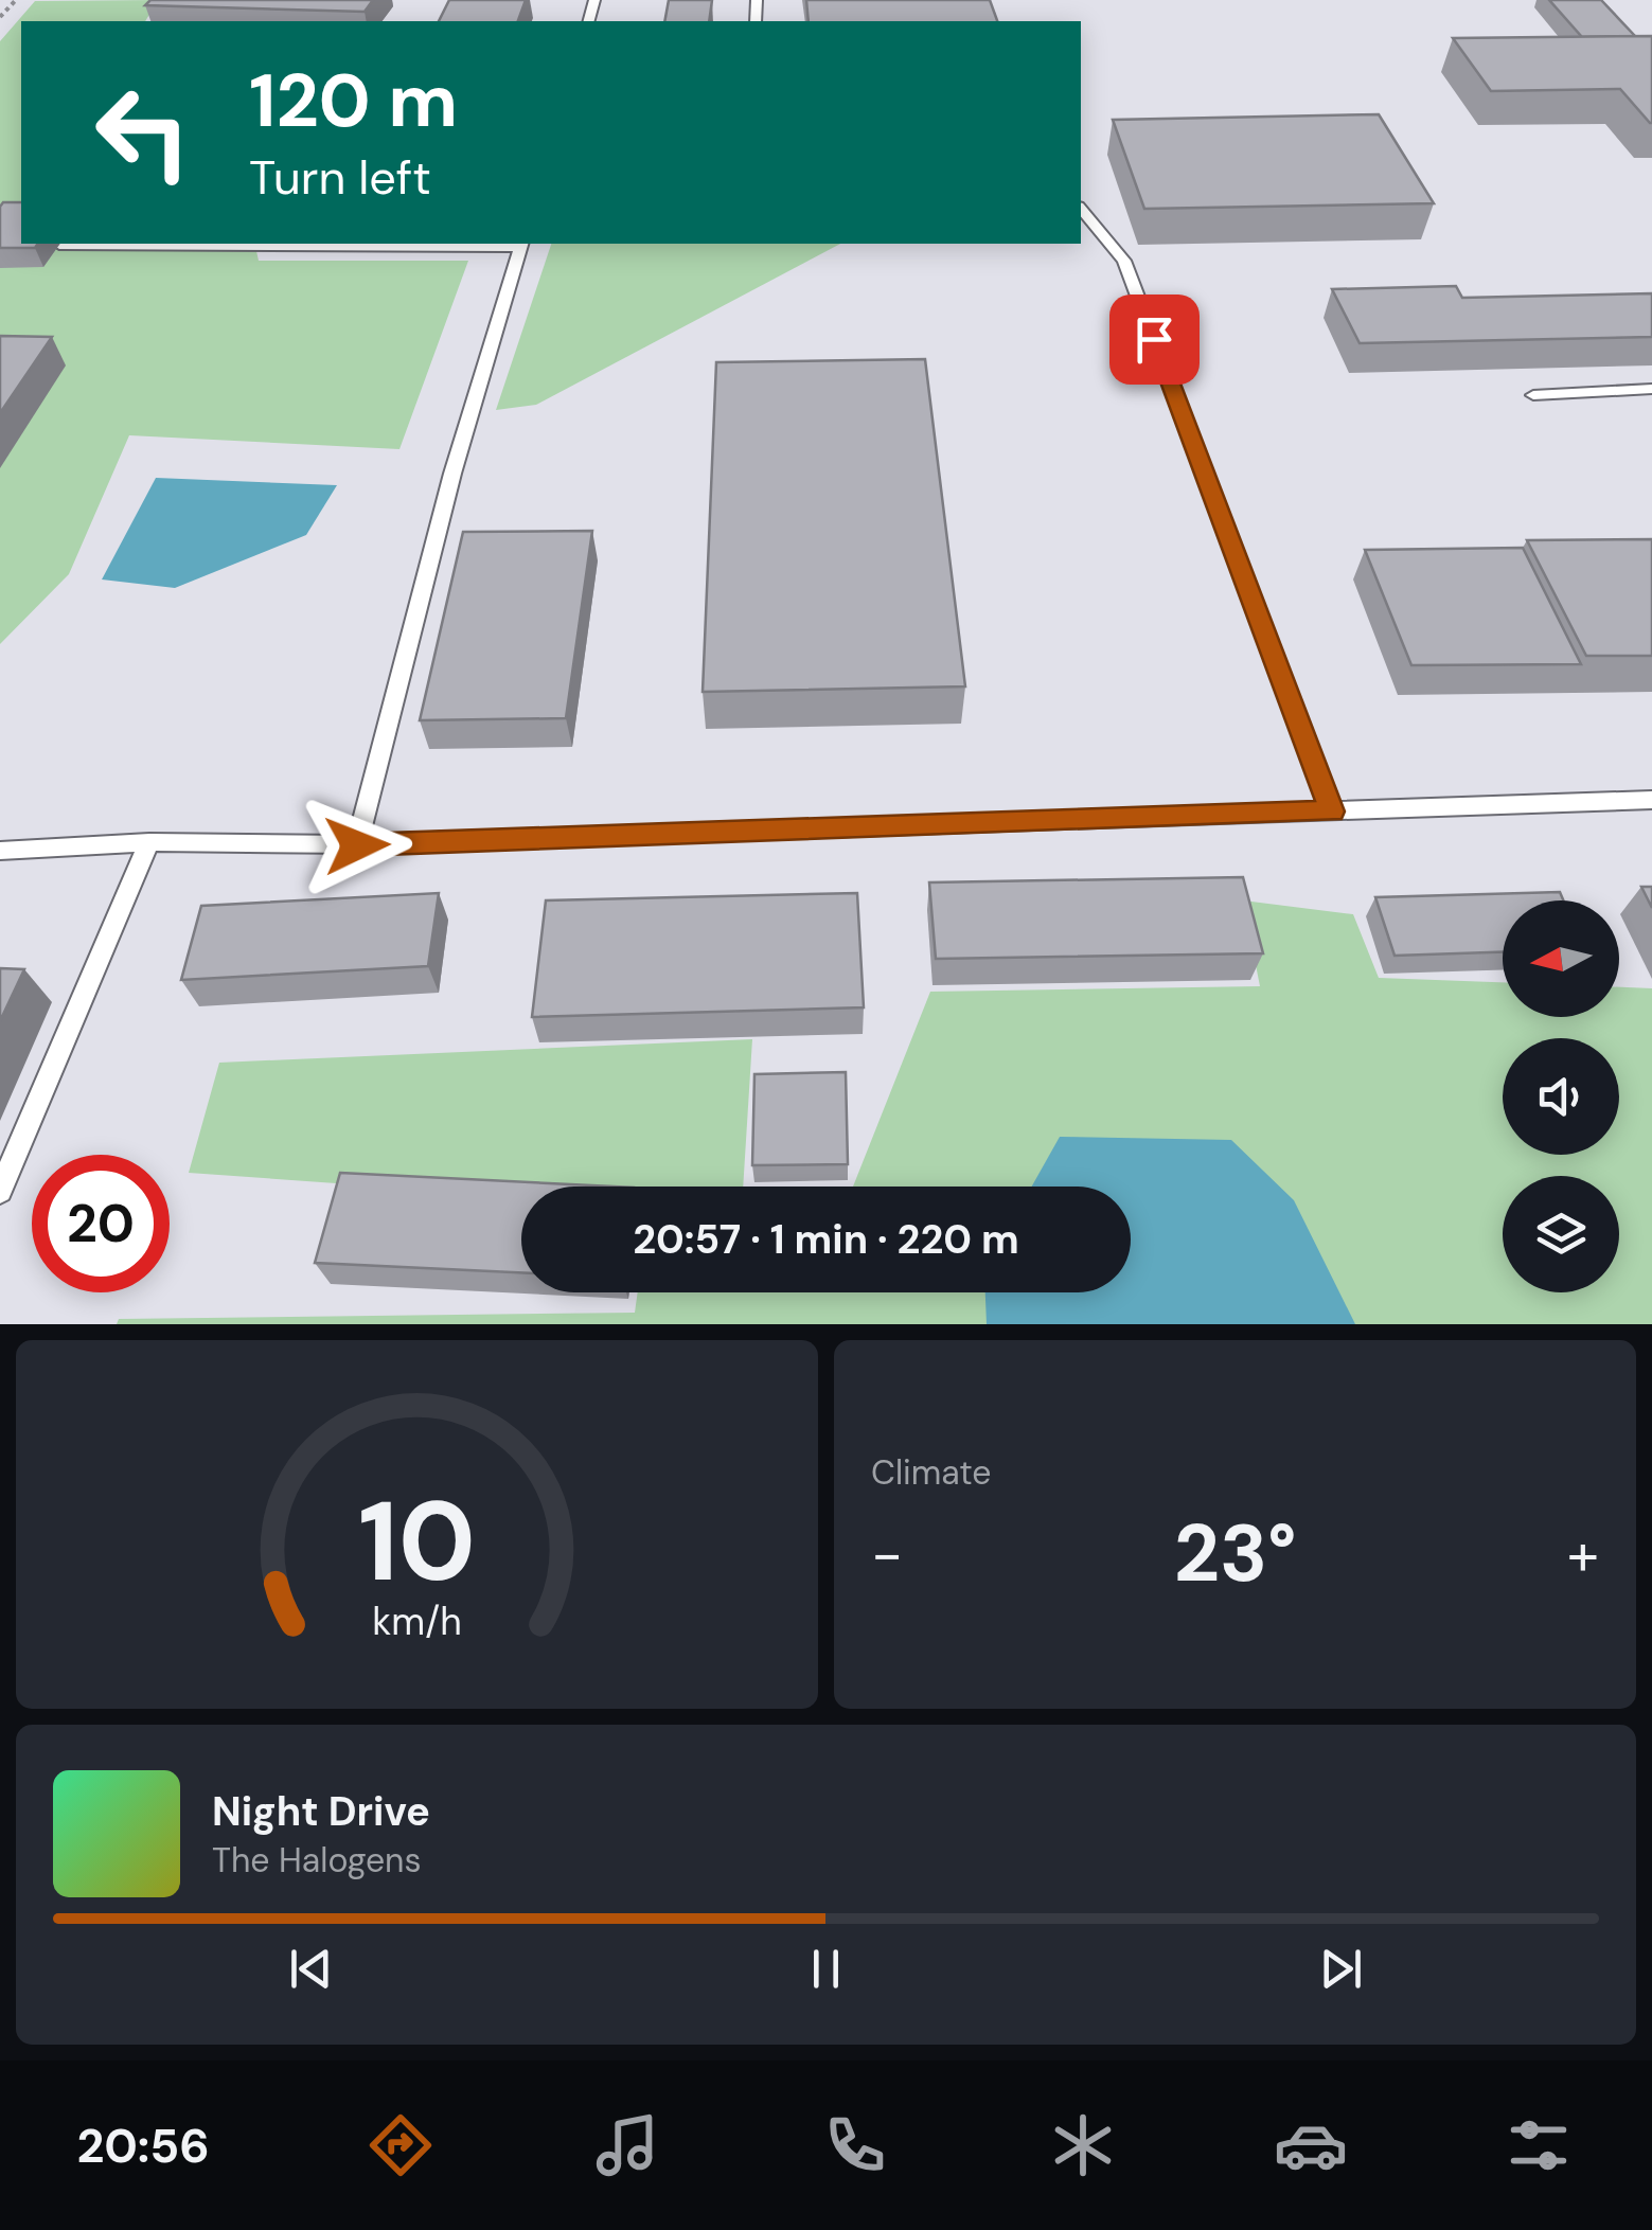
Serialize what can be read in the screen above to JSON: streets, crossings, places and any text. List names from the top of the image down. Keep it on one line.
{"north":"left","page":{"turn":["120 m","Turn left"],"limit":"20","trip":"20:57 · 1 min · 220 m","tile":"Climate","heat":["−","23°","+"],"song":["Night Drive","The Halogens"],"tabs":"20:56","gauge":["10","km/h"]}}
